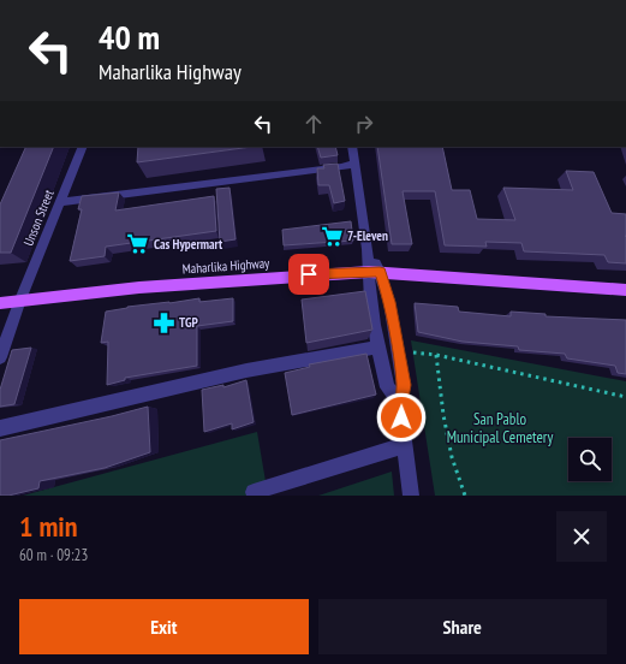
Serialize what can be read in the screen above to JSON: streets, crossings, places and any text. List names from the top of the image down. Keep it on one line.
{"streets":{"main road":["Maharlika Highway"],"street":["Unson Street"]},"crossings":[["Unson Street","Maharlika Highway"]],"parks":["San Pablo Municipal Cemetery"],"places":{"supermarket":["7-Eleven","Cas Hypermart"],"pharmacy":["TGP"]},"page":{"turn":["40 m","Maharlika Highway"],"heading":["1 min","60 m · 09:23"],"buttons":["Exit","Share"]}}
